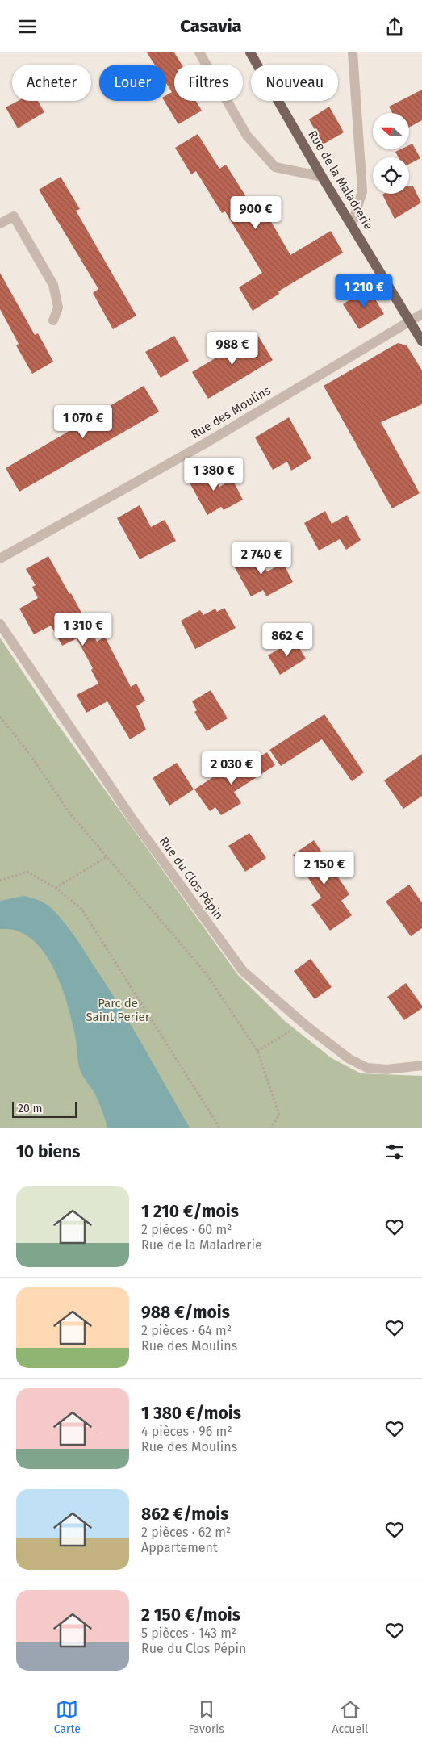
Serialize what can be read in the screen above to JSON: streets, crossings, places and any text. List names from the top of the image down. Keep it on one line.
{"streets":{"main road":["Rue de la Maladrerie"],"street":["Rue des Moulins","Rue du Clos Pépin"]},"crossings":[["Rue de la Maladrerie","Rue des Moulins"]],"parks":["Parc de Saint Perier"],"scale_bar":"20 m","north":"left","page":{"header":"Casavia","chip":["Acheter","Louer","Filtres","Nouveau"],"price":["900 €","1 210 €","988 €","1 070 €","1 380 €","2 740 €","1 310 €","862 €","2 030 €","2 150 €"],"scale":"20 m","heading":"10 biens","list":[{"name":"1 210 €/mois","note":"2 pièces · 60 m² · Rue de la Maladrerie"},{"name":"988 €/mois","note":"2 pièces · 64 m² · Rue des Moulins"},{"name":"1 380 €/mois","note":"4 pièces · 96 m² · Rue des Moulins"},{"name":"862 €/mois","note":"2 pièces · 62 m² · Appartement"},{"name":"2 150 €/mois","note":"5 pièces · 143 m² · Rue du Clos Pépin"}],"tabs":["Carte","Favoris","Accueil"]}}
